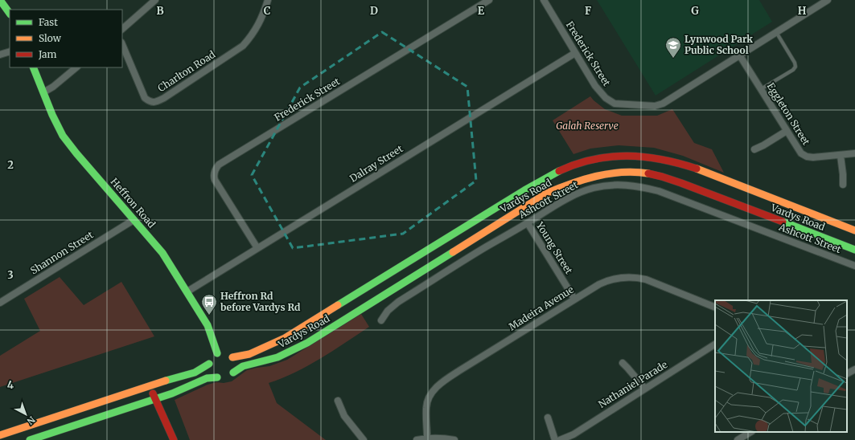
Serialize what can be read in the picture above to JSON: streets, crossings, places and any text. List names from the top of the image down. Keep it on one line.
{"streets":{"main road":["Vardys Road","Heffron Road"],"street":["Frederick Street","Charlton Road","Eggleton Street","Dalray Street","Ashcott Street","Young Street","Shannon Street","Madeira Avenue","Nathaniel Parade"]},"crossings":[["Frederick Street","Eggleton Street"],["Frederick Street","Dalray Street"],["Dalray Street","Heffron Road"],["Vardys Road","Heffron Road"],["Ashcott Street","Young Street"],["Heffron Road","Shannon Street"],["Young Street","Madeira Avenue"]],"parks":["Galah Reserve"],"places":{"school or university":["Lynwood Park Public School"],"bus stop":["Heffron Rd before Vardys Rd"]},"legend":["Fast","Slow","Jam"],"north":"bottom right","grid":{"columns":["B","C","D","E","F","G","H"],"rows":["2","3","4"]}}
